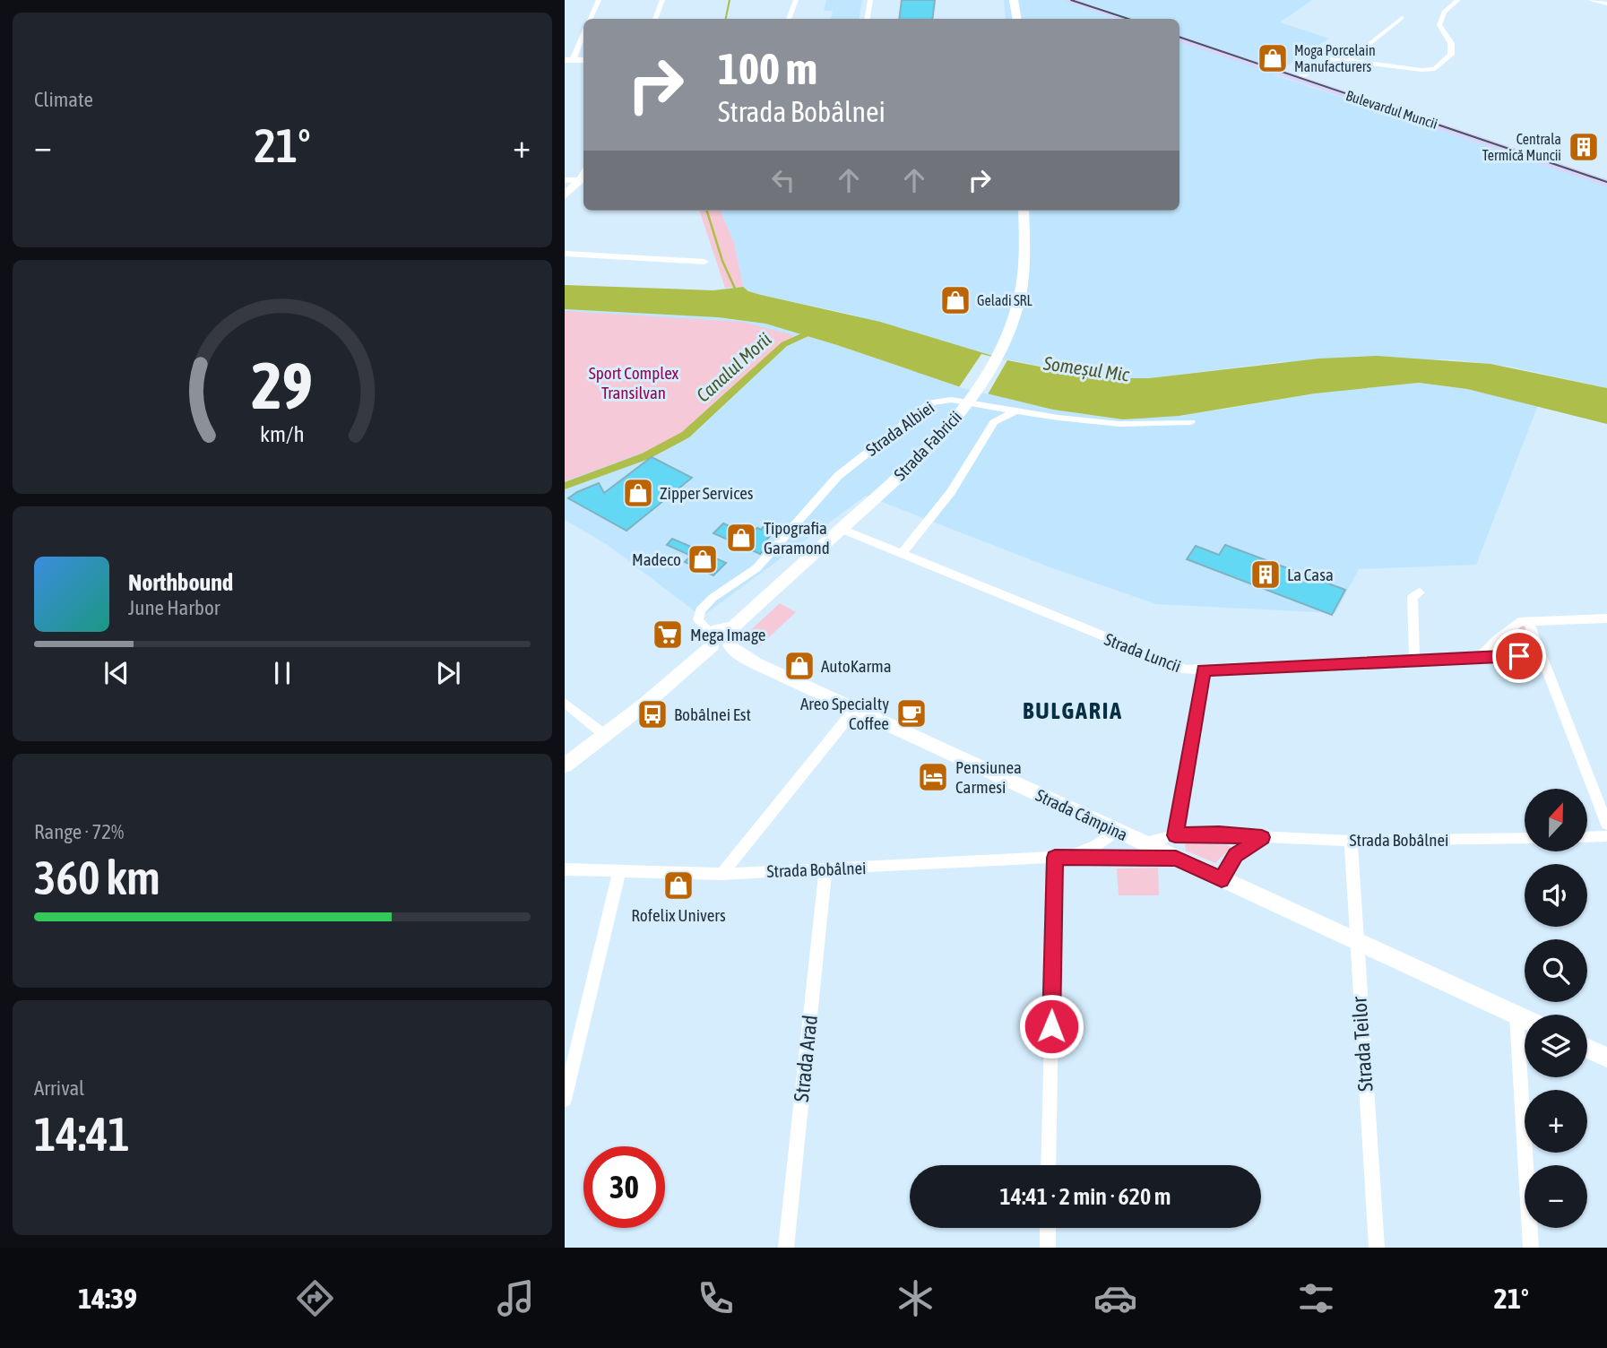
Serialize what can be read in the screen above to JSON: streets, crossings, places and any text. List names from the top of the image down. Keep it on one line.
{"streets":{"main road":["Bulevardul Muncii","Strada Fabricii","Strada Câmpina"],"street":["Strada Albiei","Strada Luncii","Strada Bobâlnei","Strada Teilor","Strada Arad"]},"crossings":[["Strada Albiei","Strada Fabricii"],["Strada Fabricii","Strada Luncii"],["Strada Fabricii","Strada Câmpina"],["Strada Câmpina","Strada Bobâlnei"],["Strada Câmpina","Strada Teilor"],["Strada Bobâlnei","Strada Teilor"],["Strada Bobâlnei","Strada Arad"]],"districts":["BULGARIA"],"water":["Canalul Morii","Someșul Mic"],"parks":["Sport Complex Transilvan"],"places":{"shop":["Moga Porcelain Manufacturers","Geladi SRL","Zipper Services","Tipografia Garamond","Madeco","AutoKarma","Rofelix Univers"],"building":["Centrala Termică Muncii","La Casa"],"supermarket":["Mega Image"],"cafe":["Areo Specialty Coffee"],"bus stop":["Bobâlnei Est"],"hotel":["Pensiunea Carmesi"]},"north":"top","page":{"tile":["Climate",["Range · 72%","360 km"],["Arrival","14:41"]],"turn":["100 m","Strada Bobâlnei"],"heat":["−","21°","+"],"song":["Northbound","June Harbor"],"map_buttons":["+","−"],"limit":"30","trip":"14:41 · 2 min · 620 m","tabs":["14:39","21°"],"gauge":["29","km/h"]}}
